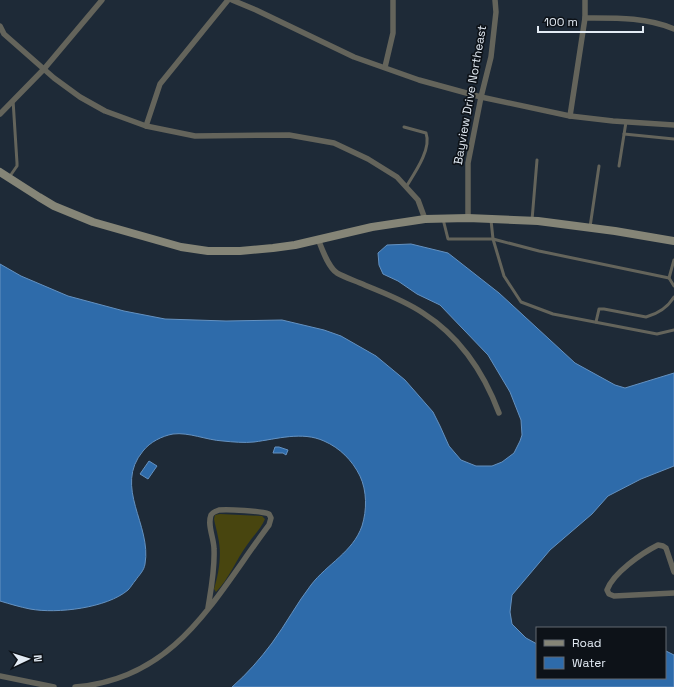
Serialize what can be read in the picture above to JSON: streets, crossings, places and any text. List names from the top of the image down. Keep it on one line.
{"streets":{"street":["Bayview Drive Northeast"]},"legend":["Road","Water"],"scale_bar":"100 m","north":"right"}
